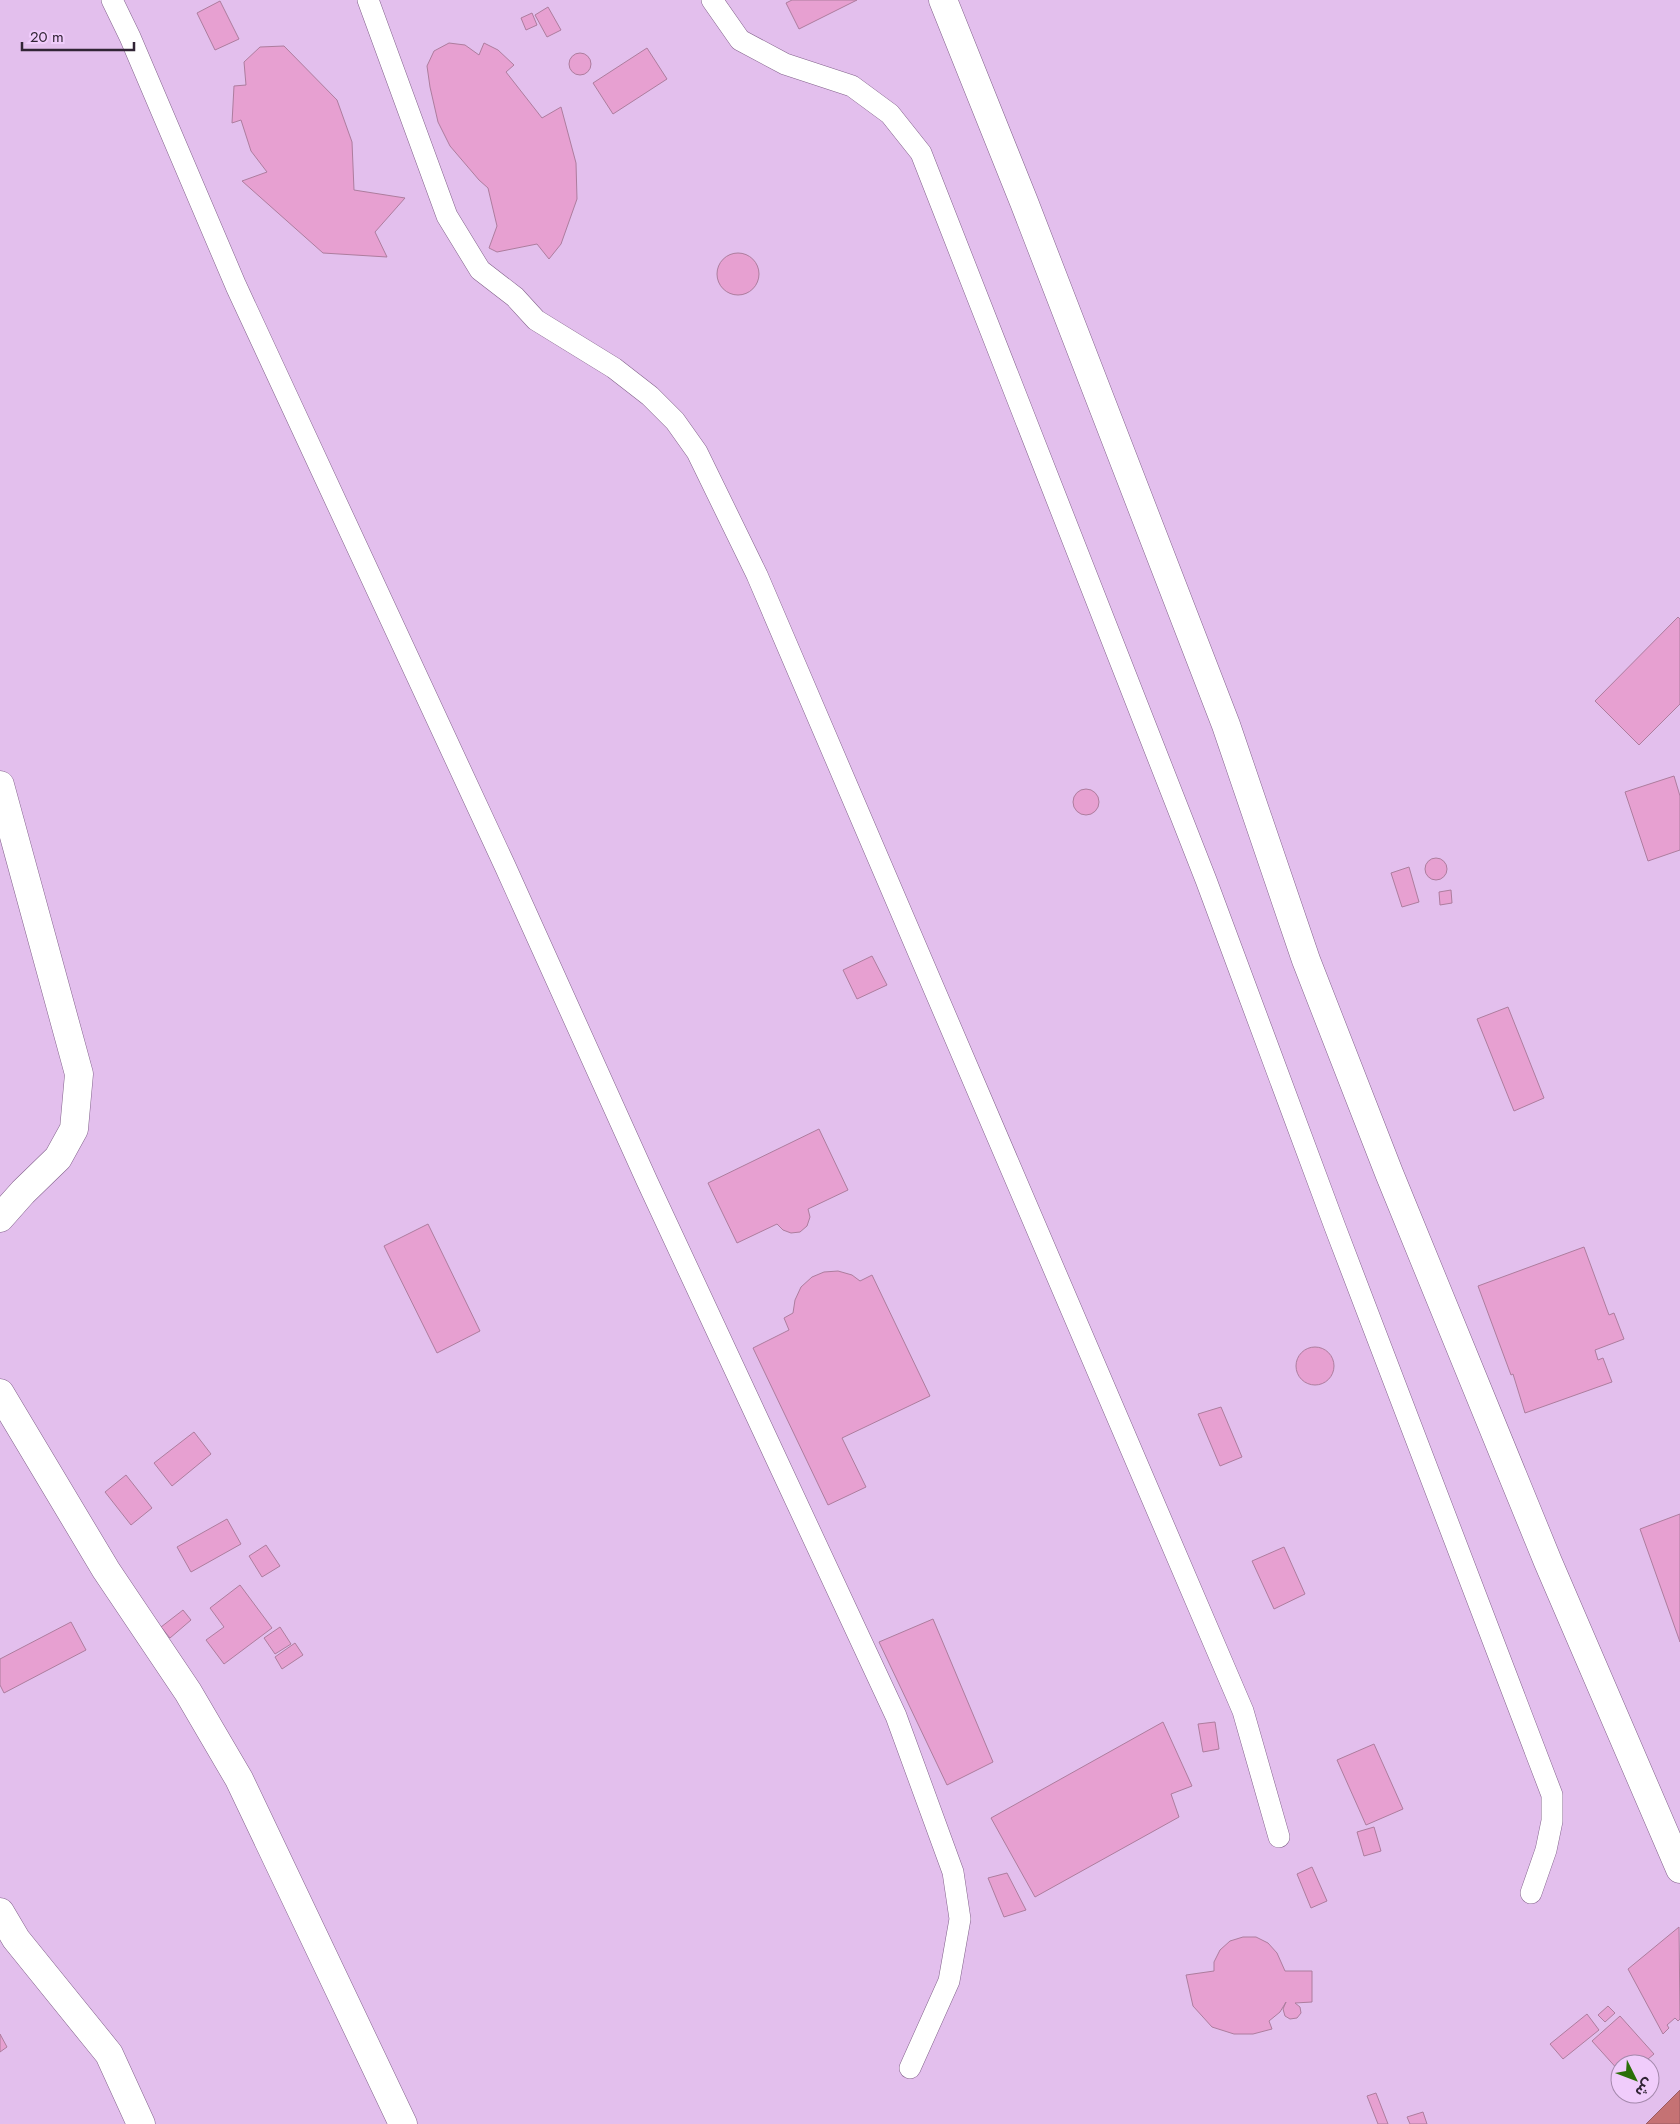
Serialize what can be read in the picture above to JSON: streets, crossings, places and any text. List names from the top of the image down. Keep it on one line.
{"scale_bar":"20 m","north":"bottom right"}
